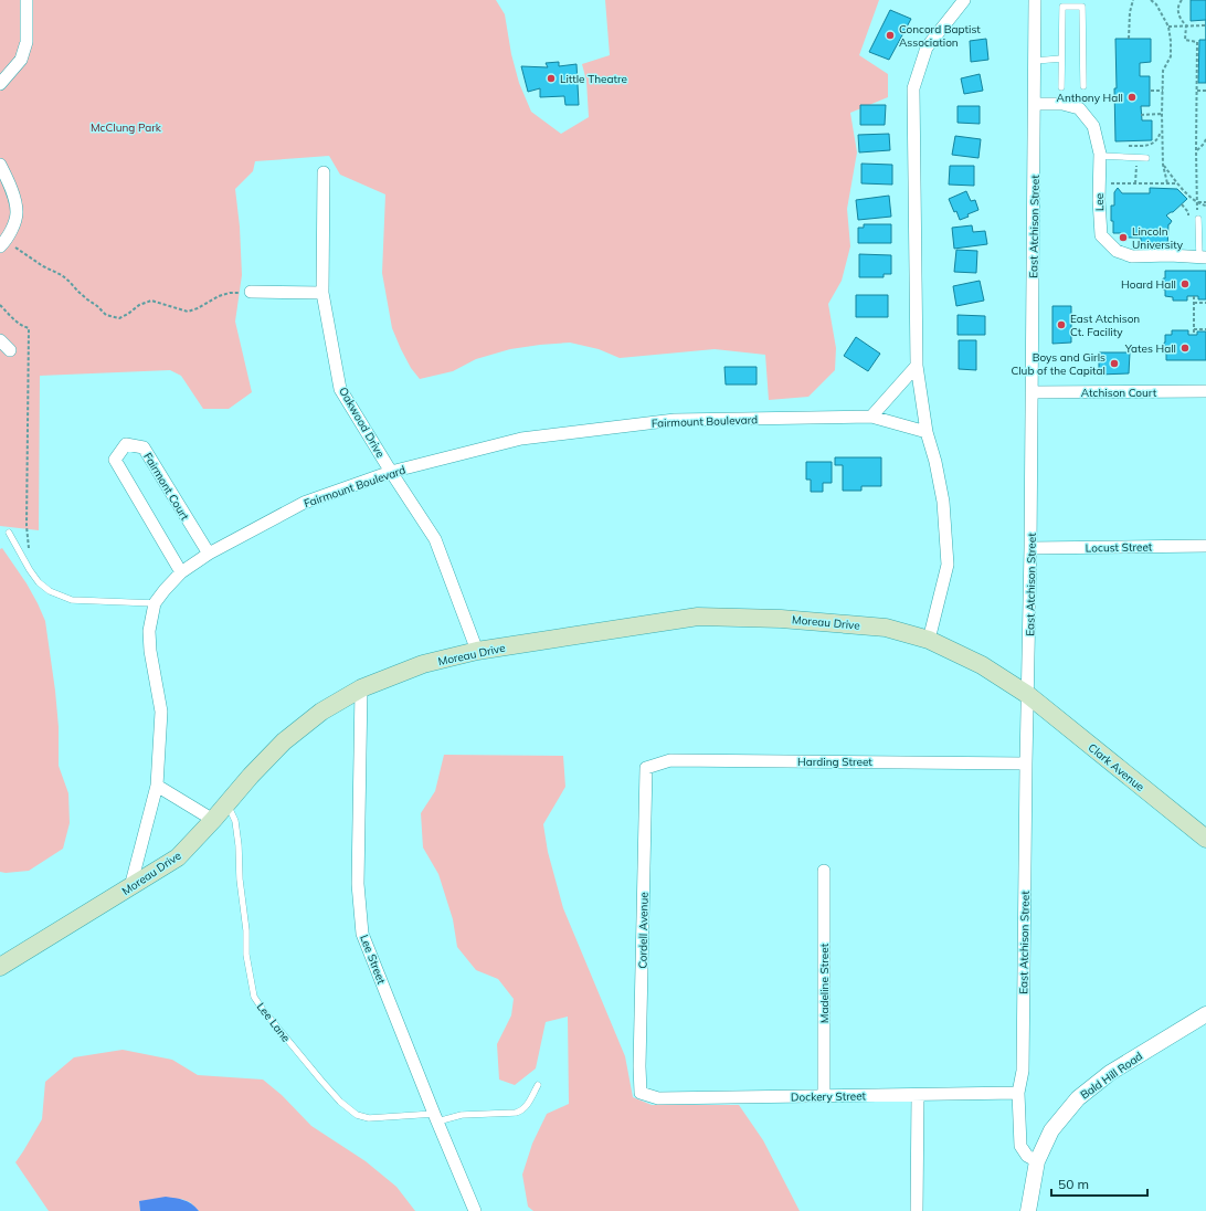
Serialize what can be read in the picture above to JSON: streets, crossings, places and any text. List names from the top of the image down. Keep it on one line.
{"streets":{"main road":["Moreau Drive","Clark Avenue"],"street":["Lee","East Atchison Street","Atchison Court","Fairmount Boulevard","Oakwood Drive","Fairmont Court","Locust Street","Harding Street","Cordell Avenue","Lee Street","Madeline Street","Bald Hill Road","Dockery Street"],"lane":["Lee Lane"]},"crossings":[["Lee","East Atchison Street"],["East Atchison Street","Atchison Court"],["East Atchison Street","Locust Street"],["East Atchison Street","Moreau Drive"],["East Atchison Street","Harding Street"],["East Atchison Street","Clark Avenue"],["East Atchison Street","Bald Hill Road"],["East Atchison Street","Dockery Street"],["Fairmount Boulevard","Oakwood Drive"],["Fairmount Boulevard","Fairmont Court"],["Fairmount Boulevard","Moreau Drive"],["Oakwood Drive","Moreau Drive"],["Moreau Drive","Clark Avenue"],["Moreau Drive","Lee Street"],["Moreau Drive","Lee Lane"],["Harding Street","Cordell Avenue"],["Cordell Avenue","Dockery Street"],["Lee Street","Lee Lane"],["Madeline Street","Dockery Street"]],"parks":["McClung Park"],"places":["Concord Baptist Association","Little Theatre","Anthony Hall","Lincoln University","Hoard Hall","East Atchison Ct. Facility","Yates Hall","Boys and Girls Club of the Capital"],"scale_bar":"50 m"}
